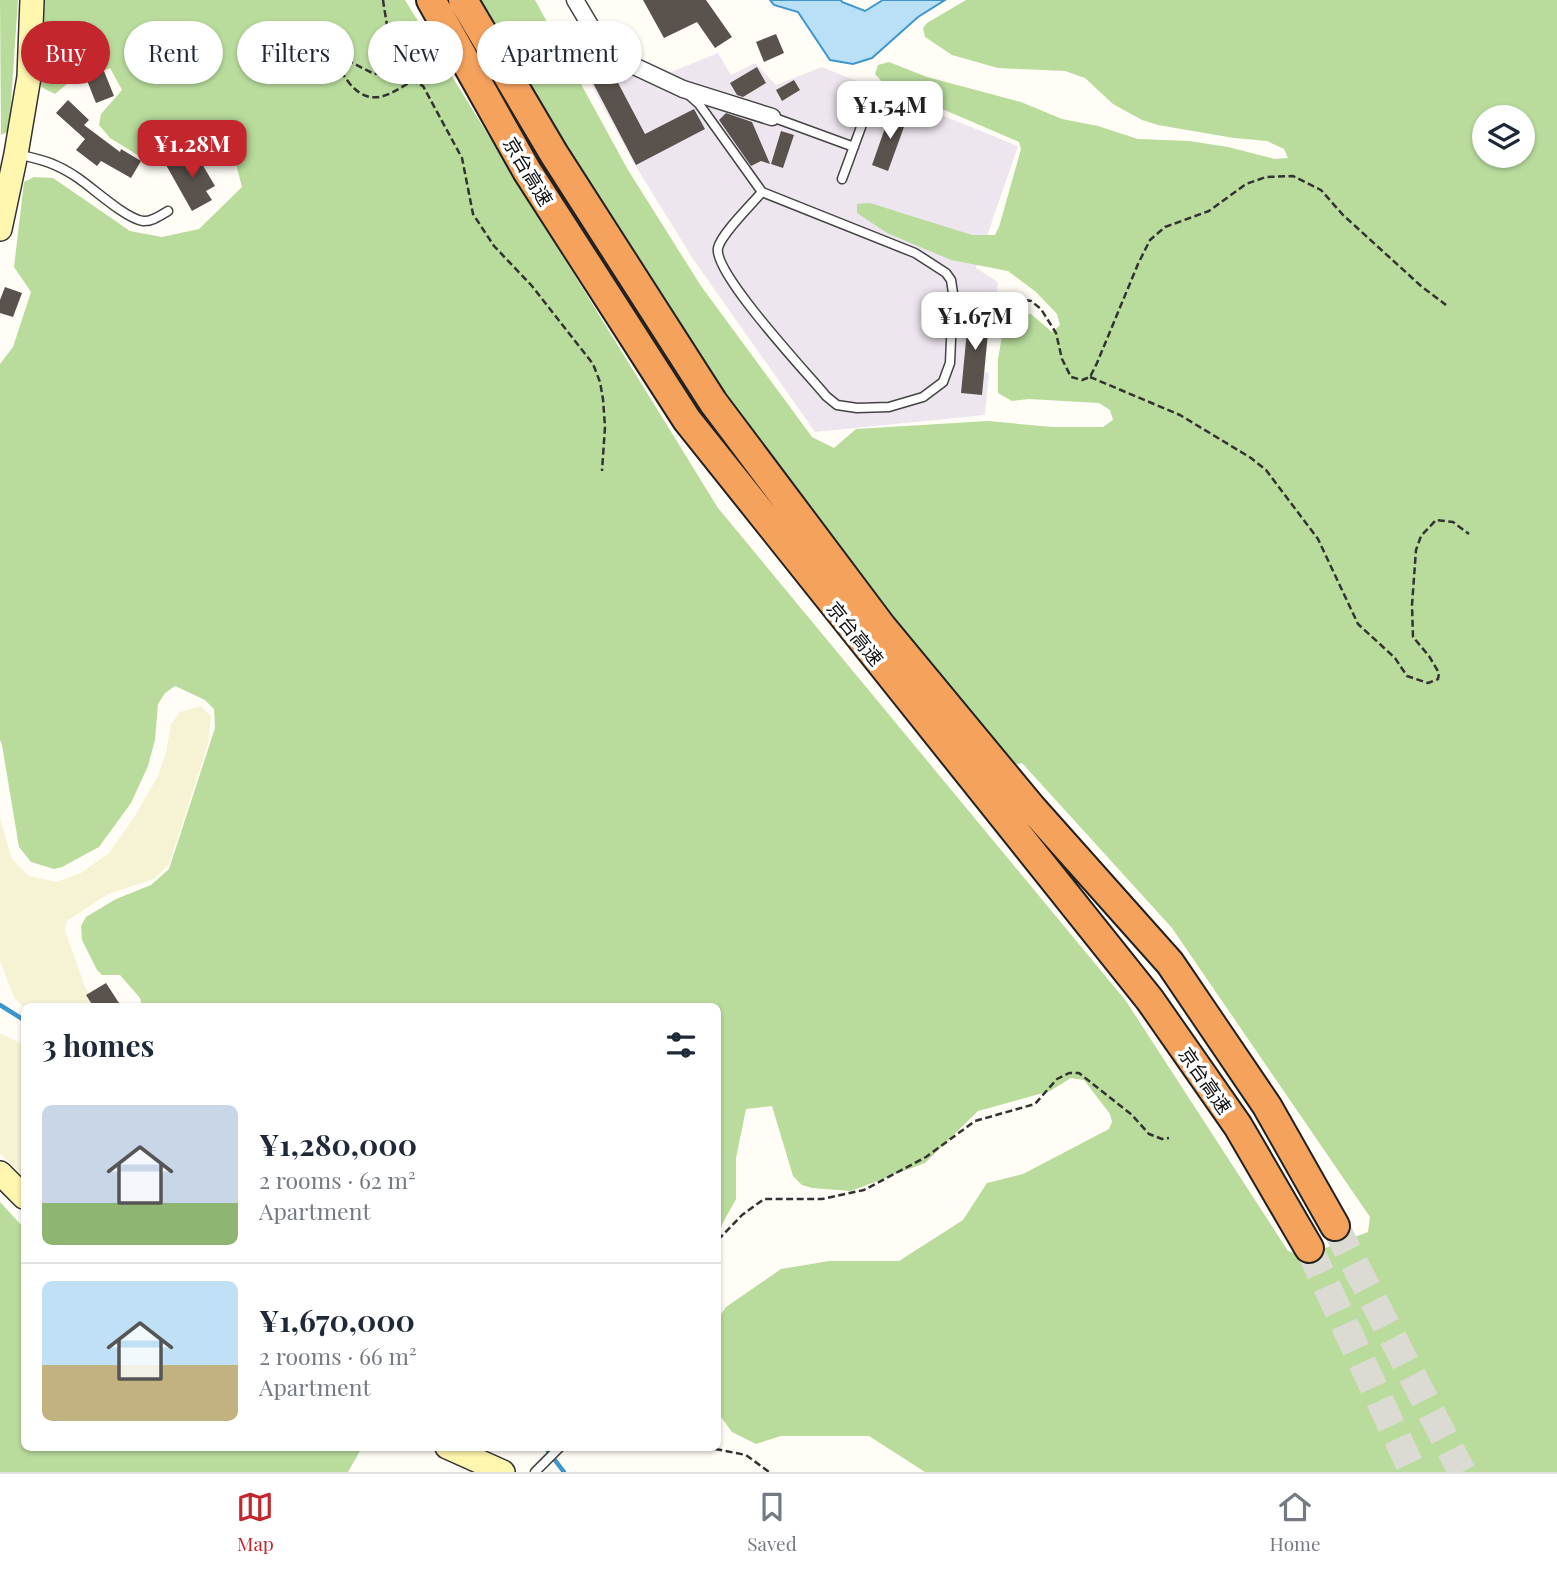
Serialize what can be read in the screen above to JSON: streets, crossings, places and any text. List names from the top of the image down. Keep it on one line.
{"streets":{"highway":["京台高速"]},"page":{"chip":["Buy","Rent","Filters","New","Apartment"],"price":["¥1.54M","¥1.28M","¥1.67M"],"heading":"3 homes","list":[{"name":"¥1,280,000","note":"2 rooms · 62 m² · Apartment"},{"name":"¥1,670,000","note":"2 rooms · 66 m² · Apartment"}],"tabs":["Map","Saved","Home"]}}
